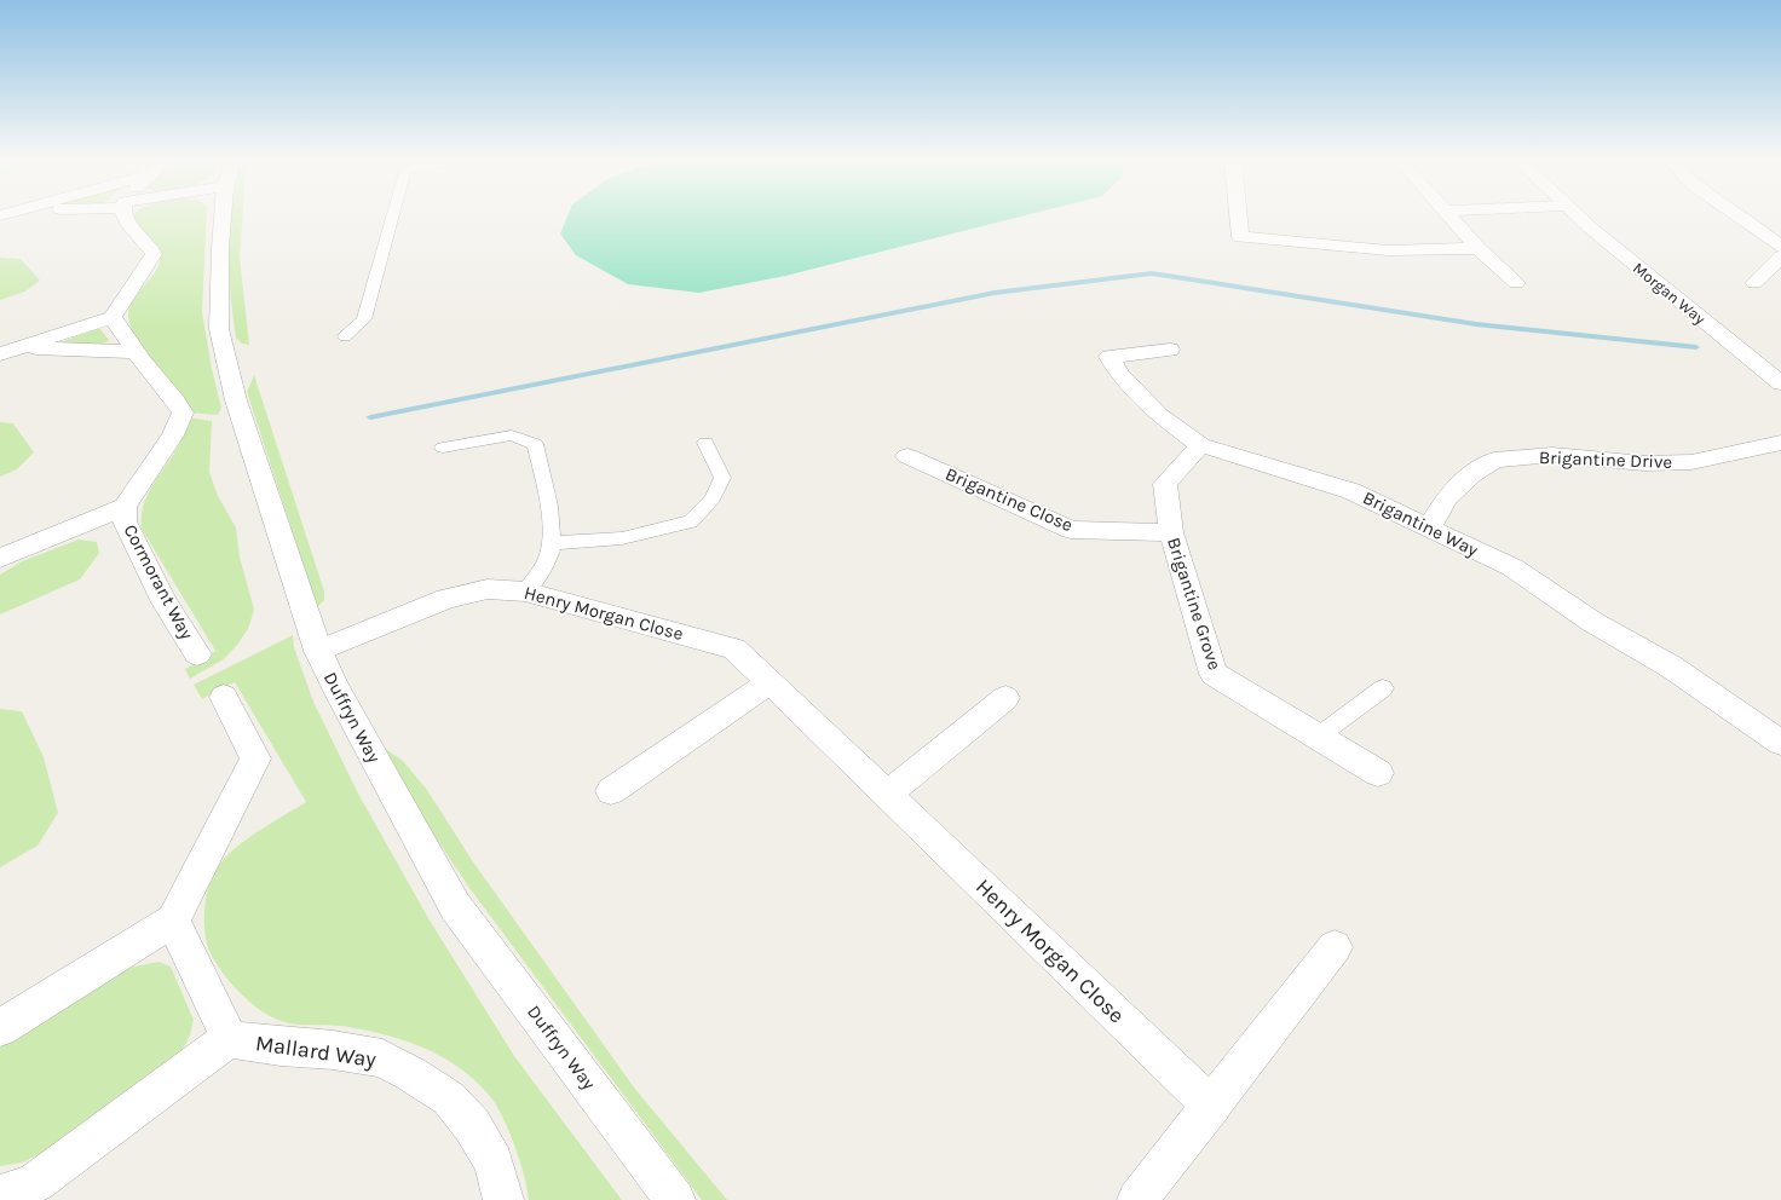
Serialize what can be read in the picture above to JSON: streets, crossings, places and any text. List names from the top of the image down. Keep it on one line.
{"streets":{"street":["Morgan Way","Brigantine Drive","Brigantine Close","Brigantine Way","Cormorant Way","Brigantine Grove","Henry Morgan Close","Duffryn Way","Mallard Way"]},"crossings":[["Brigantine Drive","Brigantine Way"],["Brigantine Close","Brigantine Grove"],["Brigantine Way","Brigantine Grove"],["Henry Morgan Close","Duffryn Way"]]}
